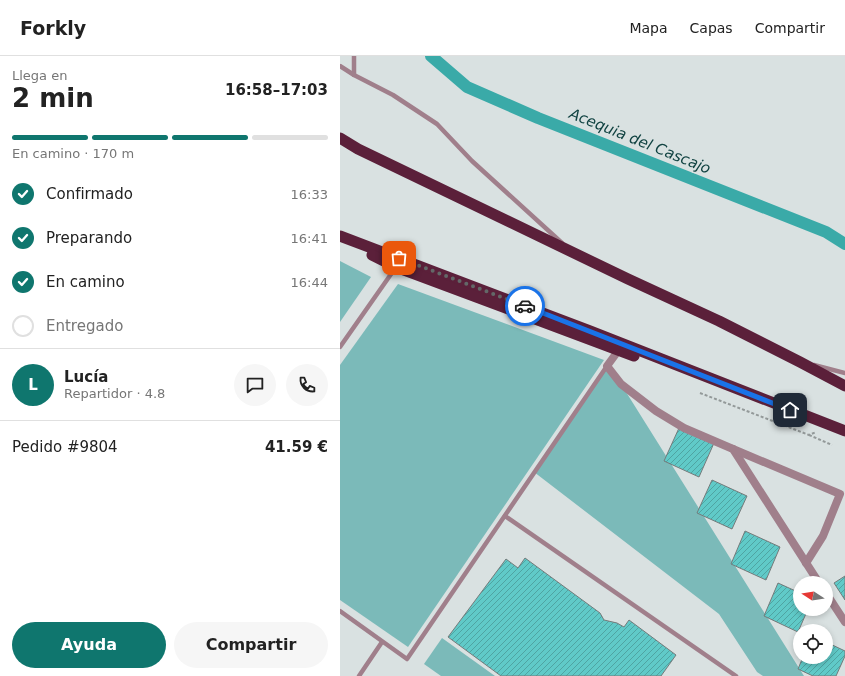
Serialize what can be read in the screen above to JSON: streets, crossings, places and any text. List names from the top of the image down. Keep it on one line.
{"water":["Acequia del Cascajo"],"north":"left","page":{"header":"Forkly","nav":["Mapa","Capas","Compartir"],"heading":["2 min","Llega en","16:58–17:03"],"panel":["Lucía","Repartidor · 4.8","Pedido #9804","41.59 €"],"bar":"En camino · 170 m","list":[["Confirmado","16:33"],["Preparando","16:41"],["En camino","16:44"],"Entregado"],"round":"L","buttons":["Ayuda","Compartir"]}}
